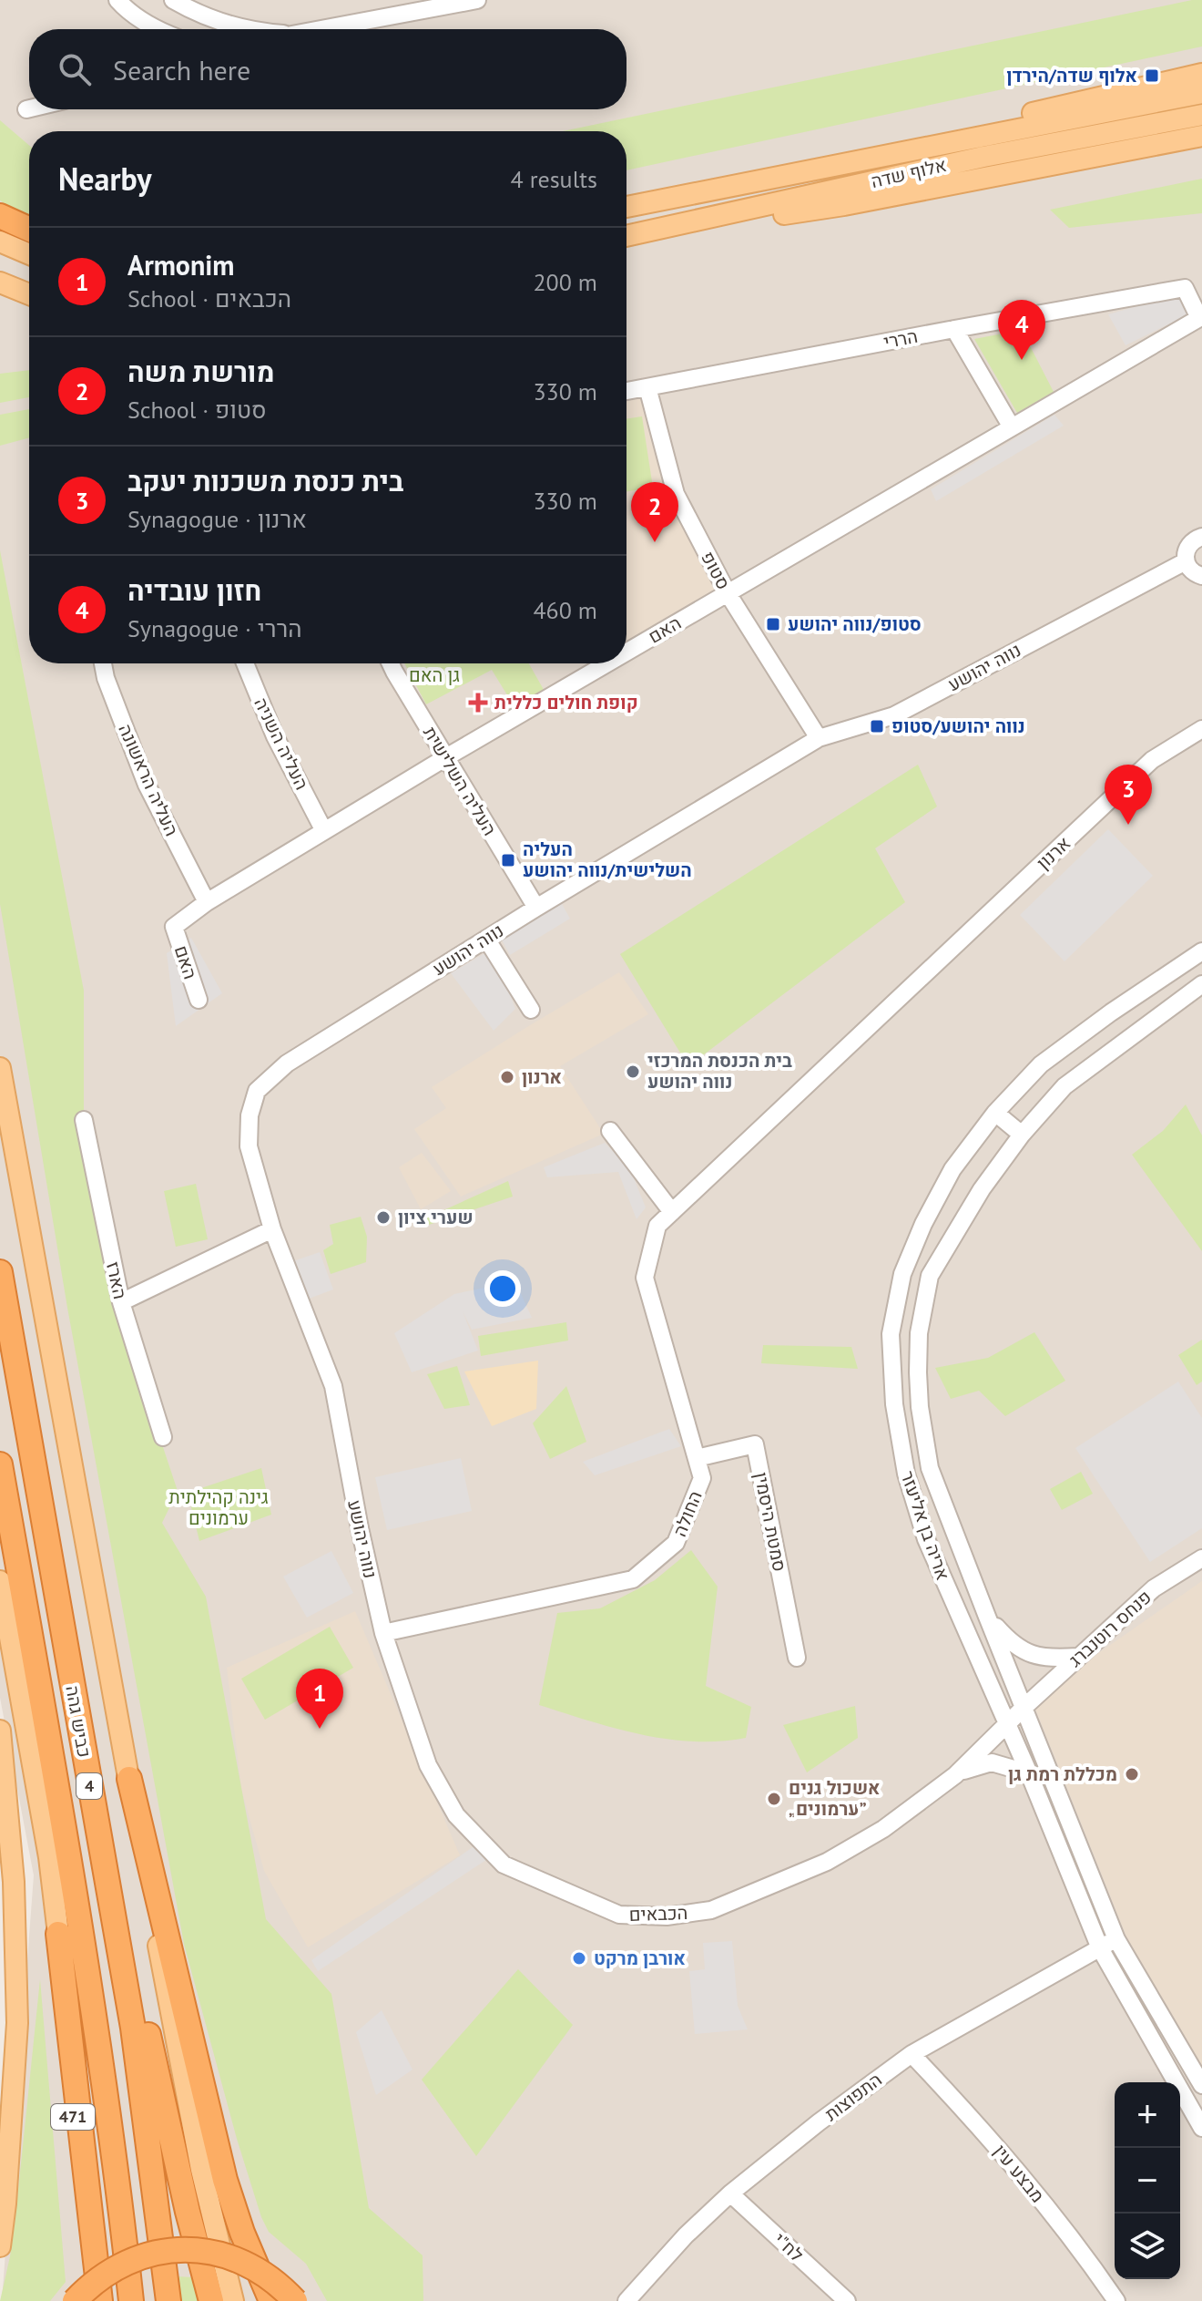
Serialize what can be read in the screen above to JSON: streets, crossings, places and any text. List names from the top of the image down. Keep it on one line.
{"streets":{"highway":["כביש גהה","4","471"],"main road":["אלוף שדה"],"street":["הררי","סטופ","האם","נווה יהושע","העליה השניה","העליה הראשונה","העליה השלישית","ארנון","הארז","החולה","סמטת היסמין","אריה בן אליעזר","פנחס רוטנברג","הכבאים","התפוצות","מבצע עין","לח\"י"]},"crossings":[["הררי","סטופ"],["הררי","האם"],["סטופ","האם"],["סטופ","נווה יהושע"],["האם","העליה השניה"],["האם","העליה הראשונה"],["האם","העליה השלישית"],["נווה יהושע","העליה השלישית"],["נווה יהושע","החולה"],["נווה יהושע","הכבאים"],["ארנון","החולה"],["החולה","סמטת היסמין"],["החולה","הכבאים"],["אריה בן אליעזר","פנחס רוטנברג"],["אריה בן אליעזר","הכבאים"],["אריה בן אליעזר","התפוצות"],["פנחס רוטנברג","הכבאים"],["התפוצות","מבצע עין"],["התפוצות","לח\"י"]],"parks":["גן האם","גינה קהילתית ערמונים"],"places":{"transit":["אלוף שדה/הירדן","סטופ/נווה יהושע","נווה יהושע/סטופ","העליה השלישית/נווה יהושע"],"health":["קופת חולים כללית"],"other":["בית הכנסת המרכזי נווה יהושע","ארנון","שערי ציון","מכללת רמת גן","אשכול גנים „ערמונים”","אורבן מרקט"]},"page":{"search":"Search here","heading":["Nearby","4 results"],"list":[{"mark":"1","name":"Armonim","note":"School · הכבאים","value":"200 m"},{"mark":"2","name":"מורשת משה","note":"School · סטופ","value":"330 m"},{"mark":"3","name":"בית כנסת משכנות יעקב","note":"Synagogue · ארנון","value":"330 m"},{"mark":"4","name":"חזון עובדיה","note":"Synagogue · הררי","value":"460 m"}],"pins":["4","2","3","1"],"map_buttons":["+","−"]}}
